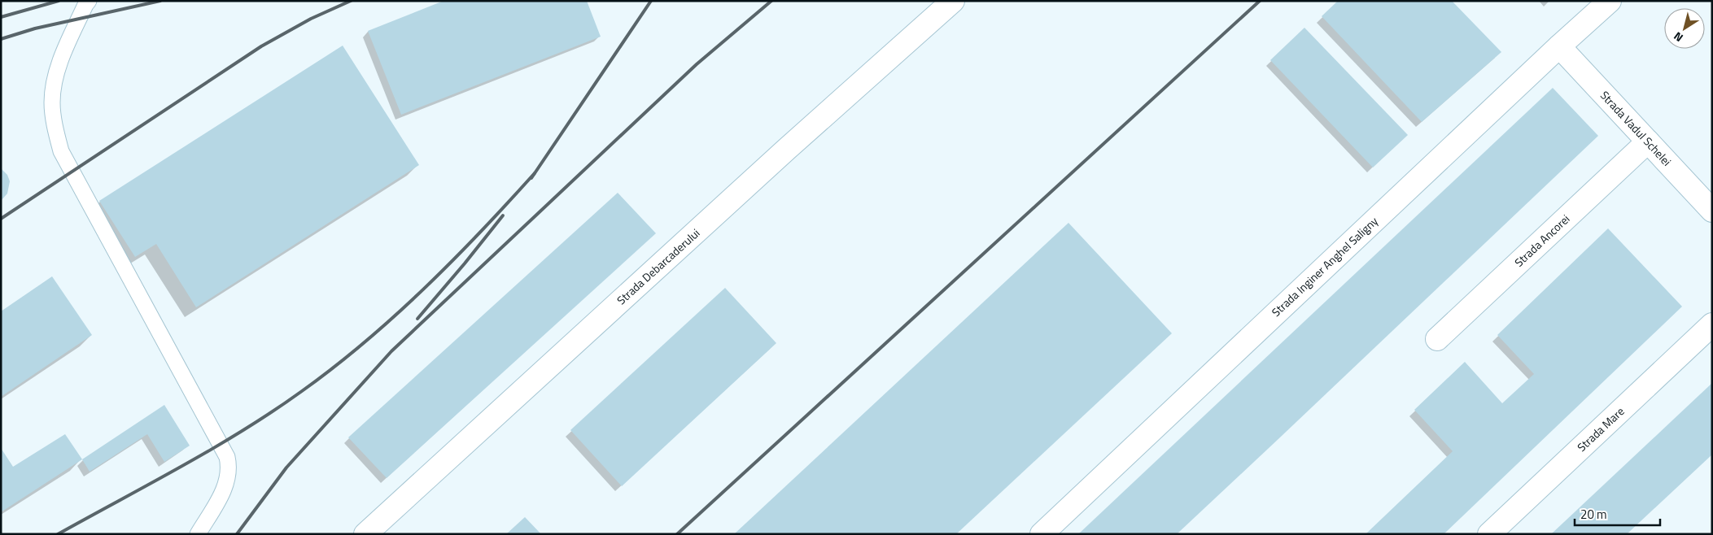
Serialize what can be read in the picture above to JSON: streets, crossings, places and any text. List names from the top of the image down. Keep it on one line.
{"streets":{"street":["Strada Vadul Schelei","Strada Ancorei","Strada Debarcaderului","Strada Inginer Anghel Saligny","Strada Mare"]},"crossings":[["Strada Vadul Schelei","Strada Ancorei"],["Strada Vadul Schelei","Strada Inginer Anghel Saligny"]],"scale_bar":"20 m","north":"bottom left"}
